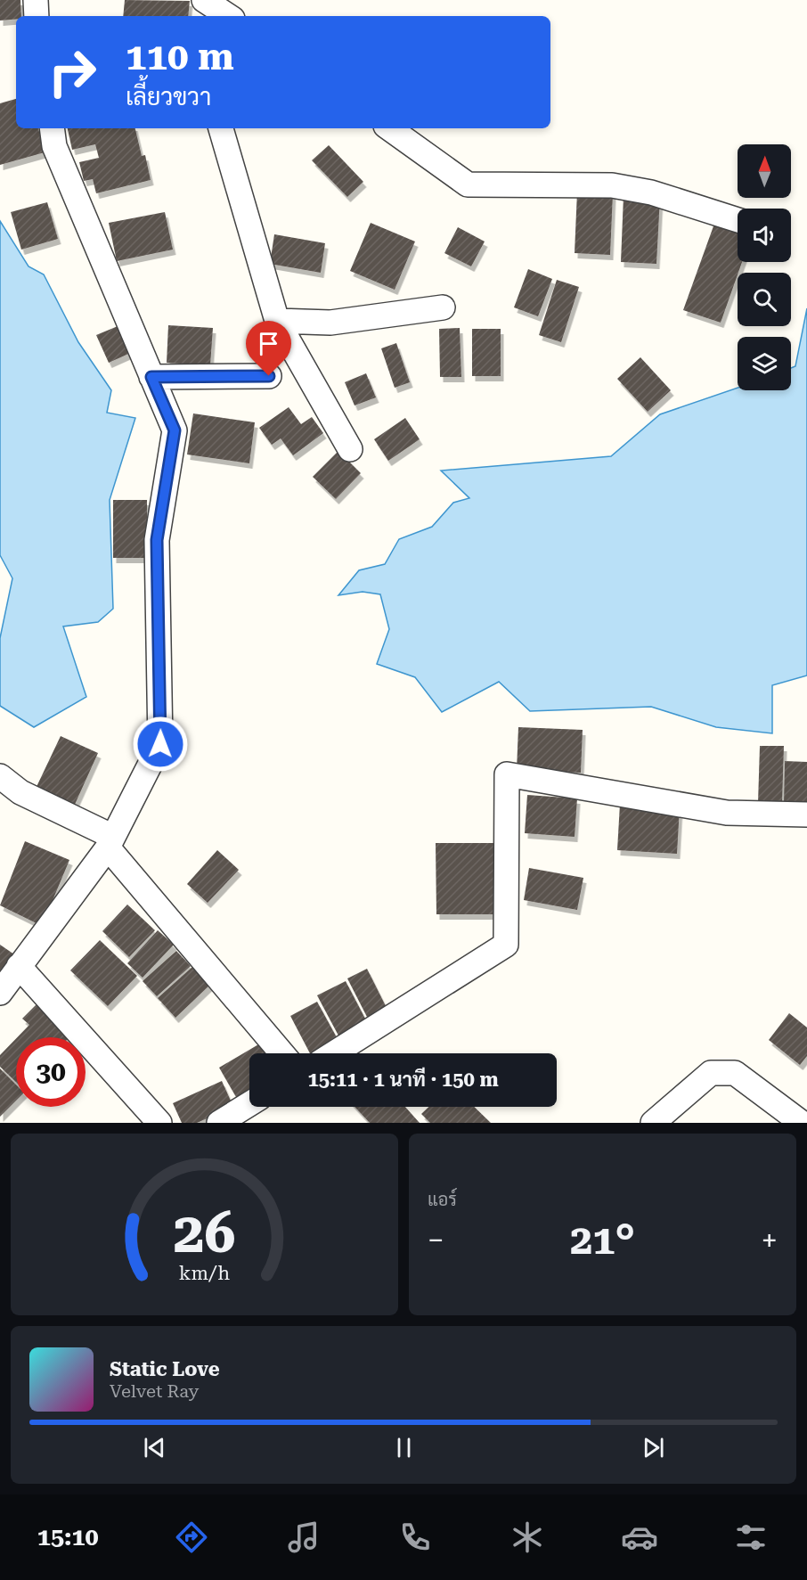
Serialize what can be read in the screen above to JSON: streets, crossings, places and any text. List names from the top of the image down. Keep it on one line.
{"north":"top","page":{"turn":["110 m","เลี้ยวขวา"],"limit":"30","trip":"15:11 · 1 นาที · 150 m","tile":"แอร์","heat":["−","21°","+"],"song":["Static Love","Velvet Ray"],"tabs":"15:10","gauge":["26","km/h"]}}
